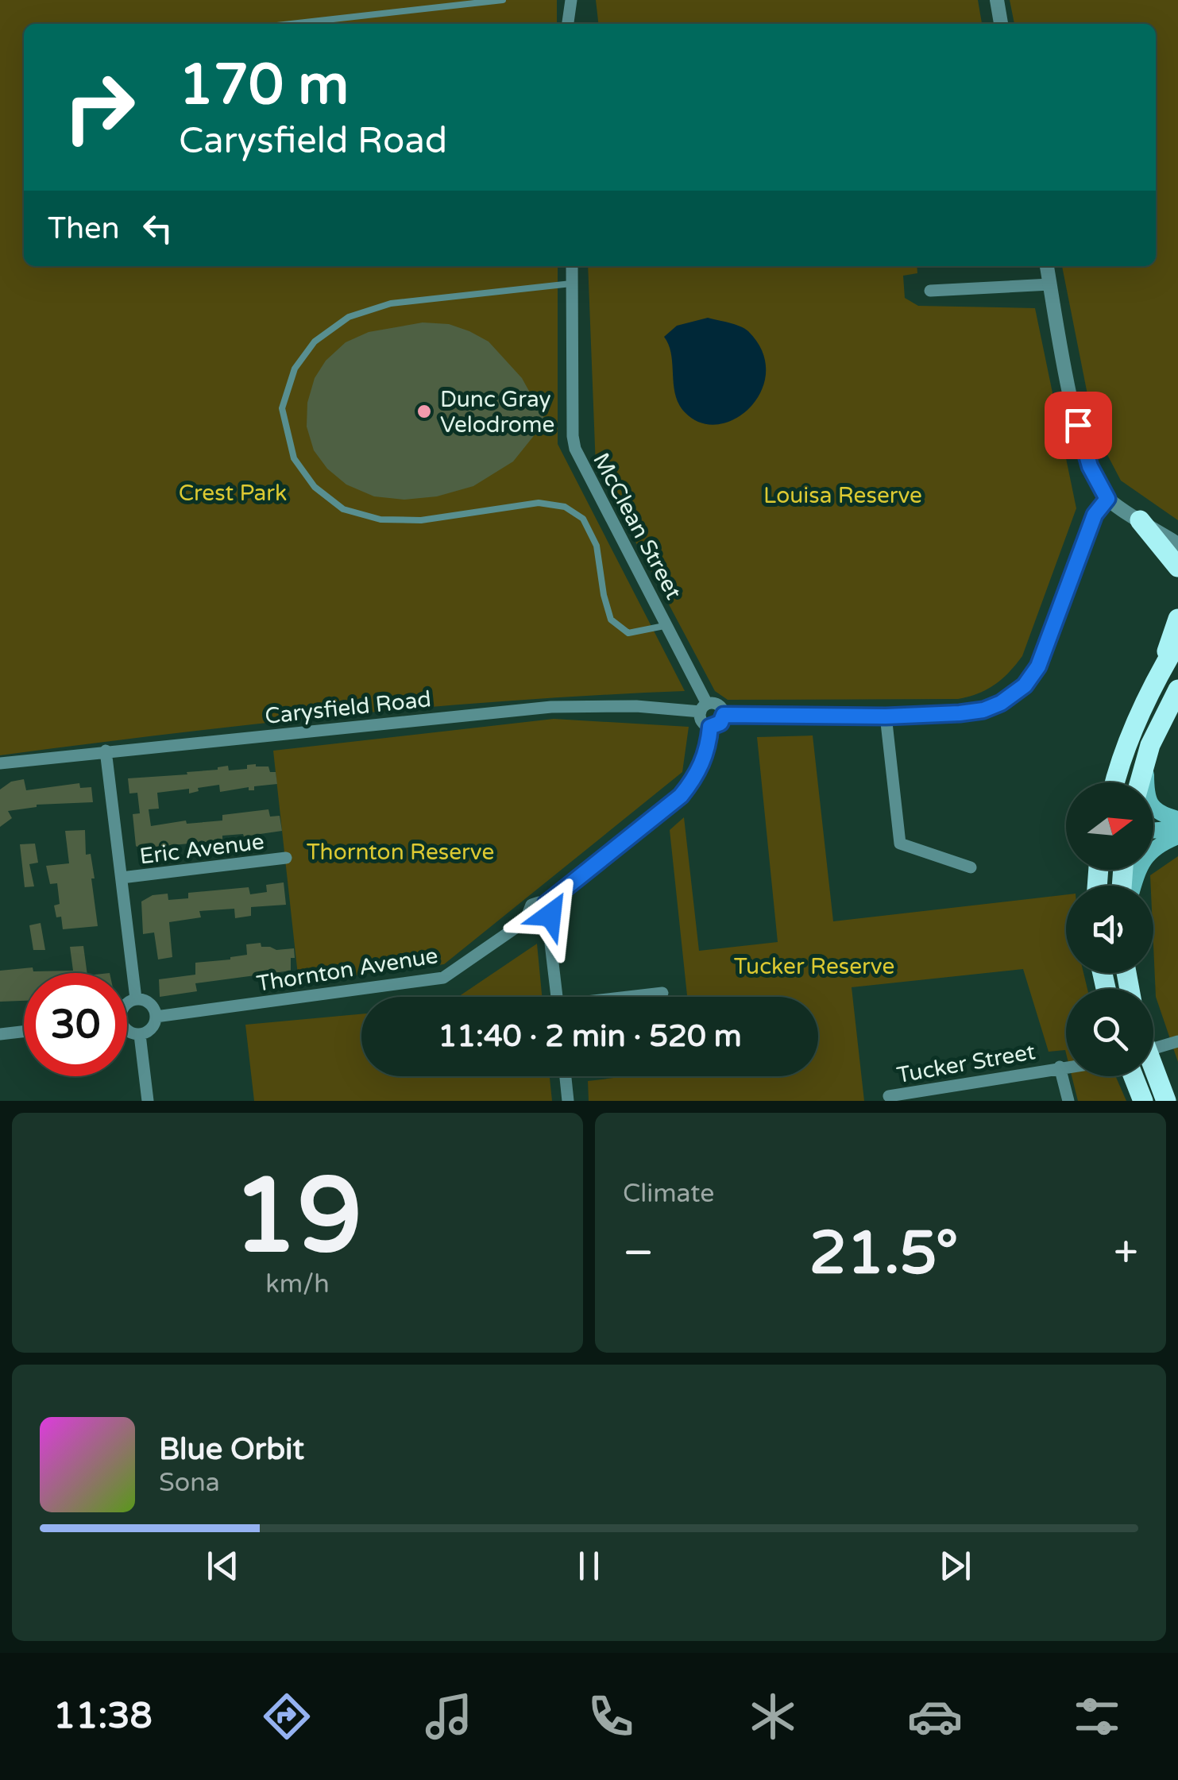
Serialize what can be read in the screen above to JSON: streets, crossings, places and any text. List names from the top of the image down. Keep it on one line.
{"streets":{"street":["McClean Street","Carysfield Road","Eric Avenue","Thornton Avenue","Tucker Street"]},"crossings":[["McClean Street","Carysfield Road"],["McClean Street","Thornton Avenue"],["Carysfield Road","Thornton Avenue"]],"parks":["Crest Park","Louisa Reserve","Thornton Reserve","Tucker Reserve"],"places":["Dunc Gray Velodrome"],"north":"right","page":{"turn":["170 m","Carysfield Road"],"then":"Then","limit":"30","trip":"11:40 · 2 min · 520 m","tile":[["19","km/h"],"Climate"],"heat":["−","21.5°","+"],"song":["Blue Orbit","Sona"],"tabs":"11:38"}}
